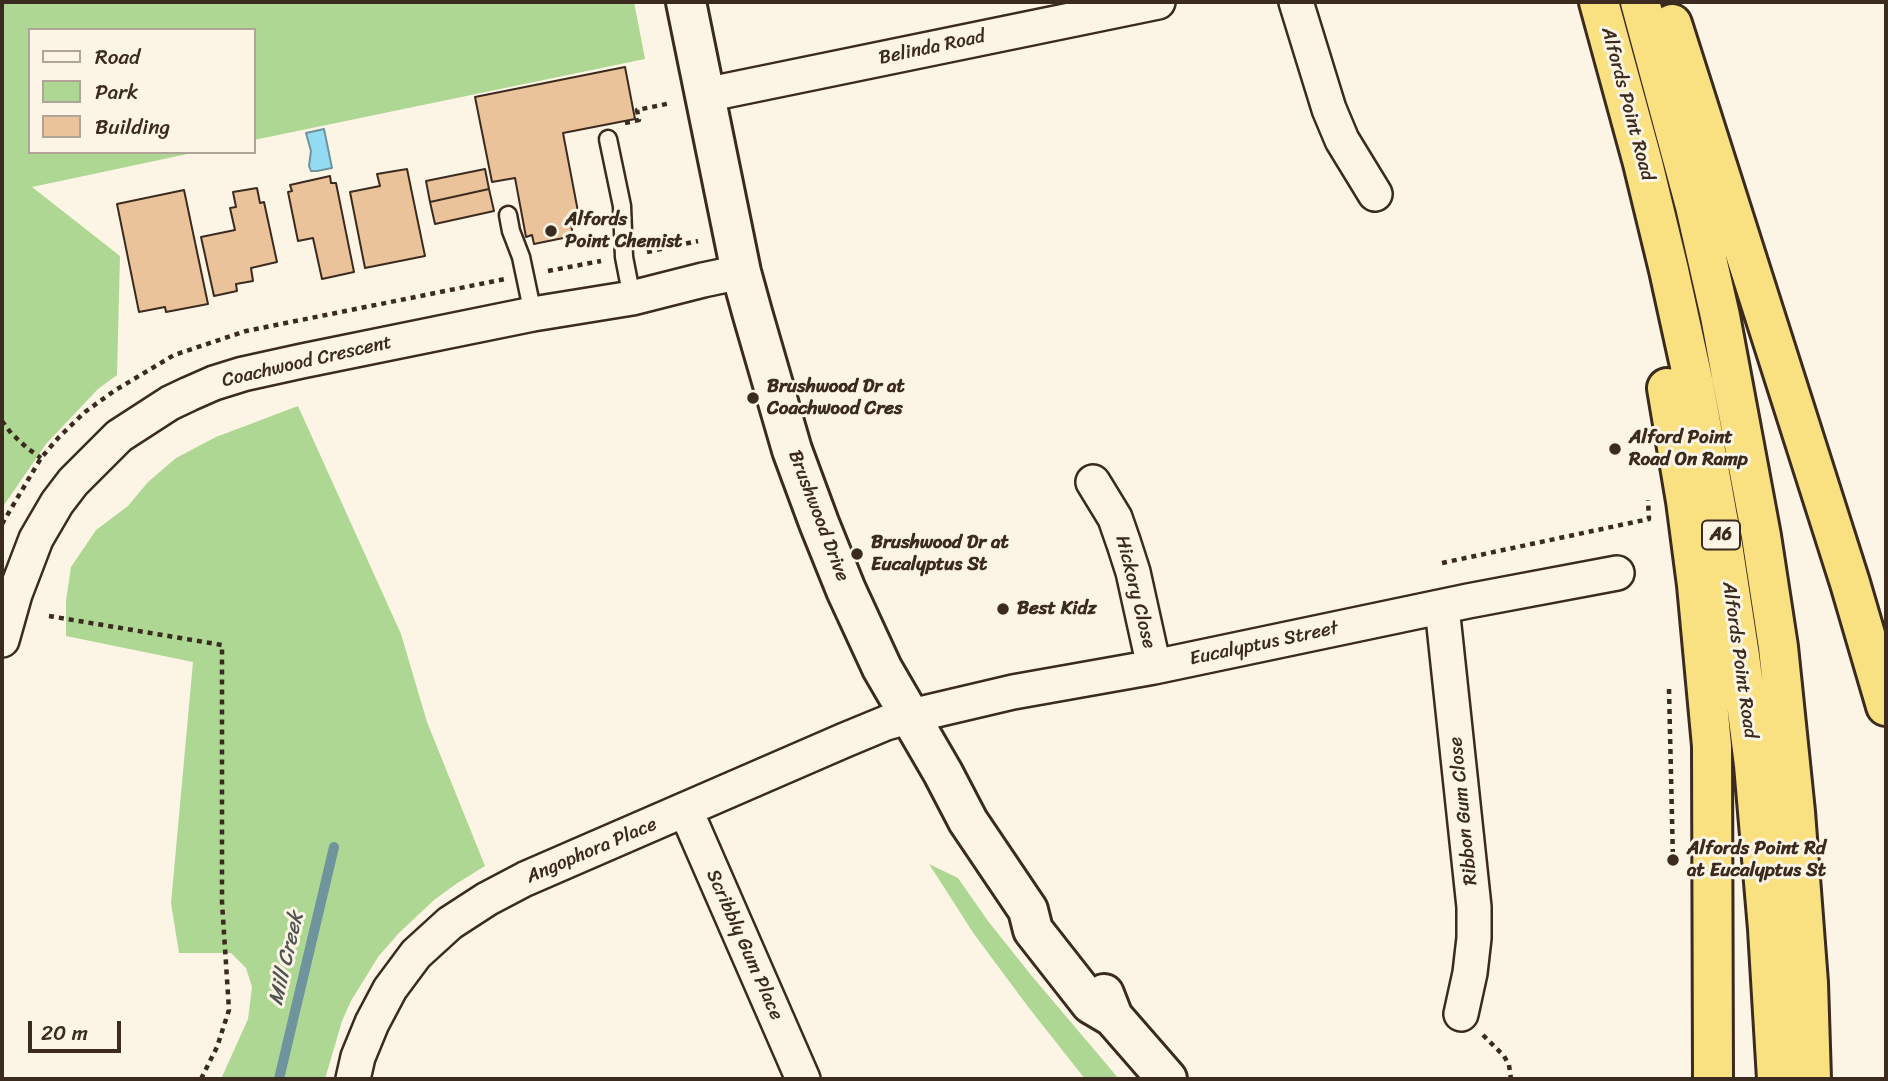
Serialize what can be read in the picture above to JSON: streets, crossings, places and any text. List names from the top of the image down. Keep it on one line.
{"streets":{"highway":["Alfords Point Road","A6"],"street":["Belinda Road","Coachwood Crescent","Brushwood Drive","Hickory Close","Eucalyptus Street","Ribbon Gum Close","Angophora Place","Scribbly Gum Place"]},"crossings":[["Belinda Road","Brushwood Drive"],["Coachwood Crescent","Brushwood Drive"],["Brushwood Drive","Eucalyptus Street"],["Brushwood Drive","Angophora Place"],["Hickory Close","Eucalyptus Street"],["Eucalyptus Street","Ribbon Gum Close"],["Eucalyptus Street","Angophora Place"],["Angophora Place","Scribbly Gum Place"]],"water":["Mill Creek"],"places":["Alfords Point Chemist","Brushwood Dr at Coachwood Cres","Alford Point Road On Ramp","Brushwood Dr at Eucalyptus St","Best Kidz","Alfords Point Rd at Eucalyptus St"],"legend":["Road","Park","Building"],"scale_bar":"20 m"}
